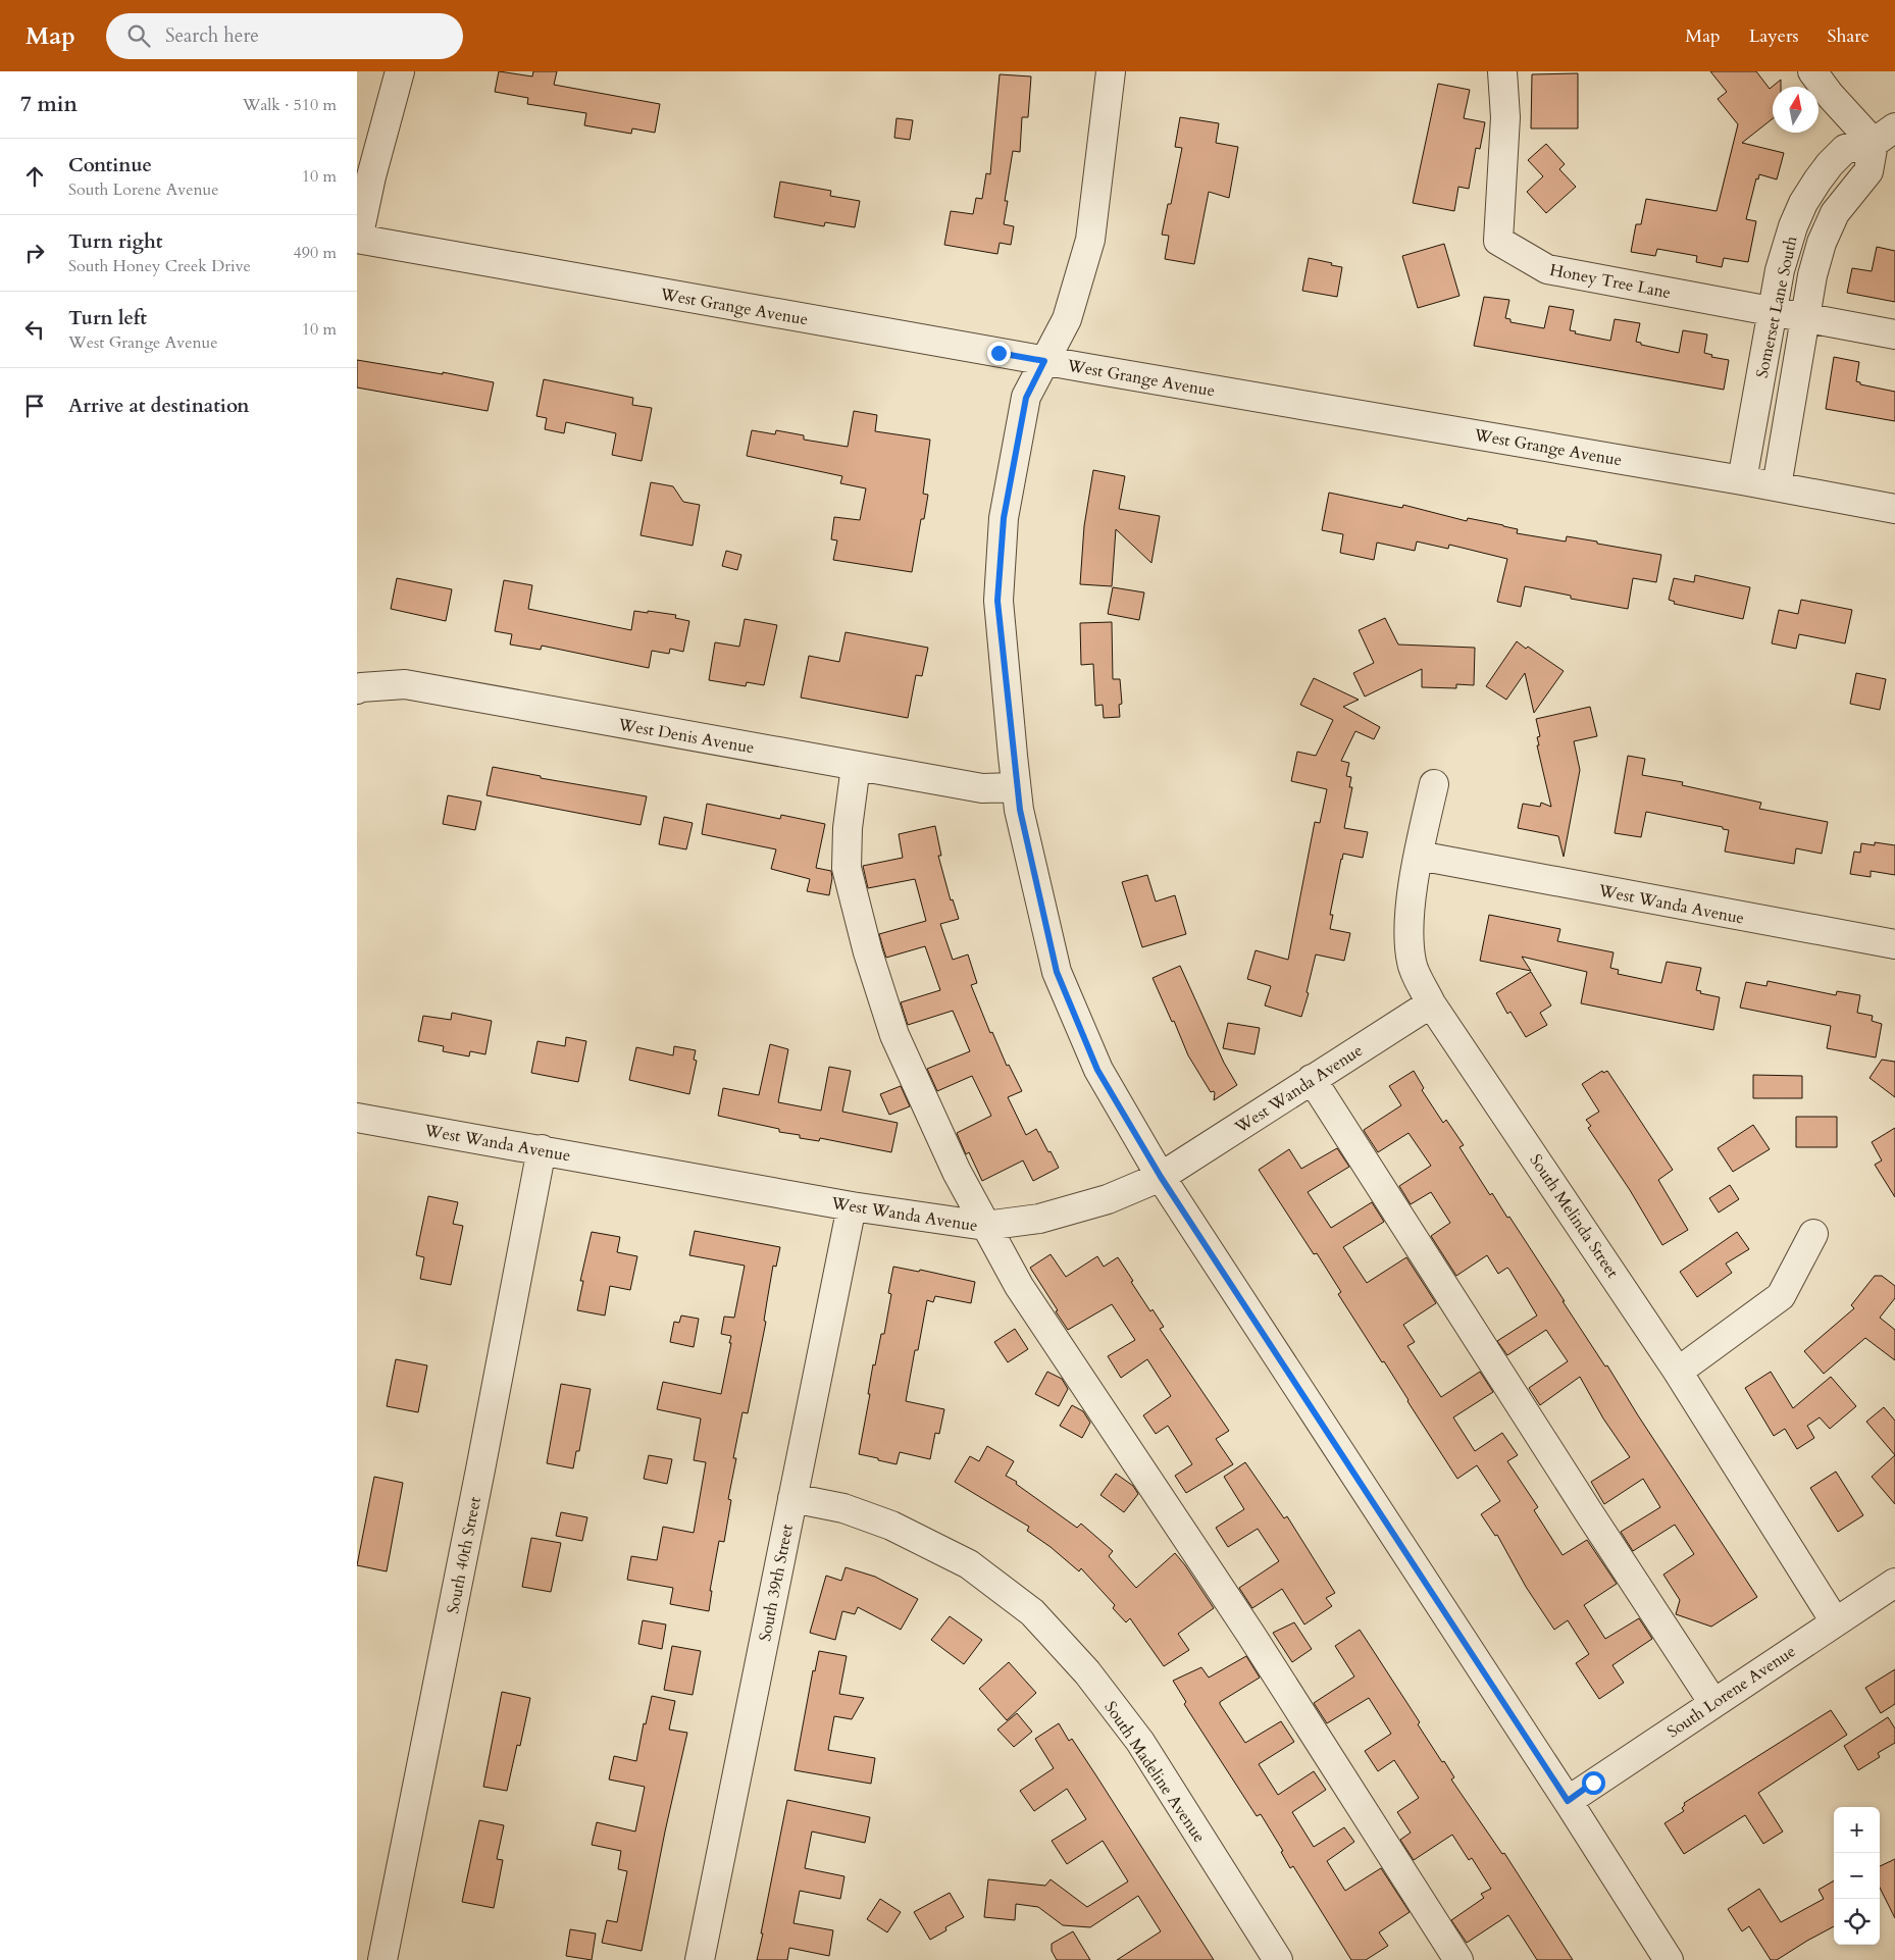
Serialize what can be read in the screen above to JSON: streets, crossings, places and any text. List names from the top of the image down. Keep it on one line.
{"streets":{"street":["Honey Tree Lane","West Grange Avenue","Somerset Lane South","West Denis Avenue","West Wanda Avenue","South Melinda Street","South 40th Street","South 39th Street","South Lorene Avenue","South Madeline Avenue"]},"crossings":[["Honey Tree Lane","Somerset Lane South"],["West Grange Avenue","Somerset Lane South"],["West Wanda Avenue","South Melinda Street"],["West Wanda Avenue","South 40th Street"],["West Wanda Avenue","South 39th Street"],["South Melinda Street","South Lorene Avenue"],["South 39th Street","South Madeline Avenue"]],"north":"top","page":{"header":"Map","search":"Search here","nav":["Map","Layers","Share"],"heading":["7 min","Walk · 510 m"],"list":[["Continue","South Lorene Avenue","10 m"],["Turn right","South Honey Creek Drive","490 m"],["Turn left","West Grange Avenue","10 m"],"Arrive at destination"],"map_buttons":["+","−"]}}
